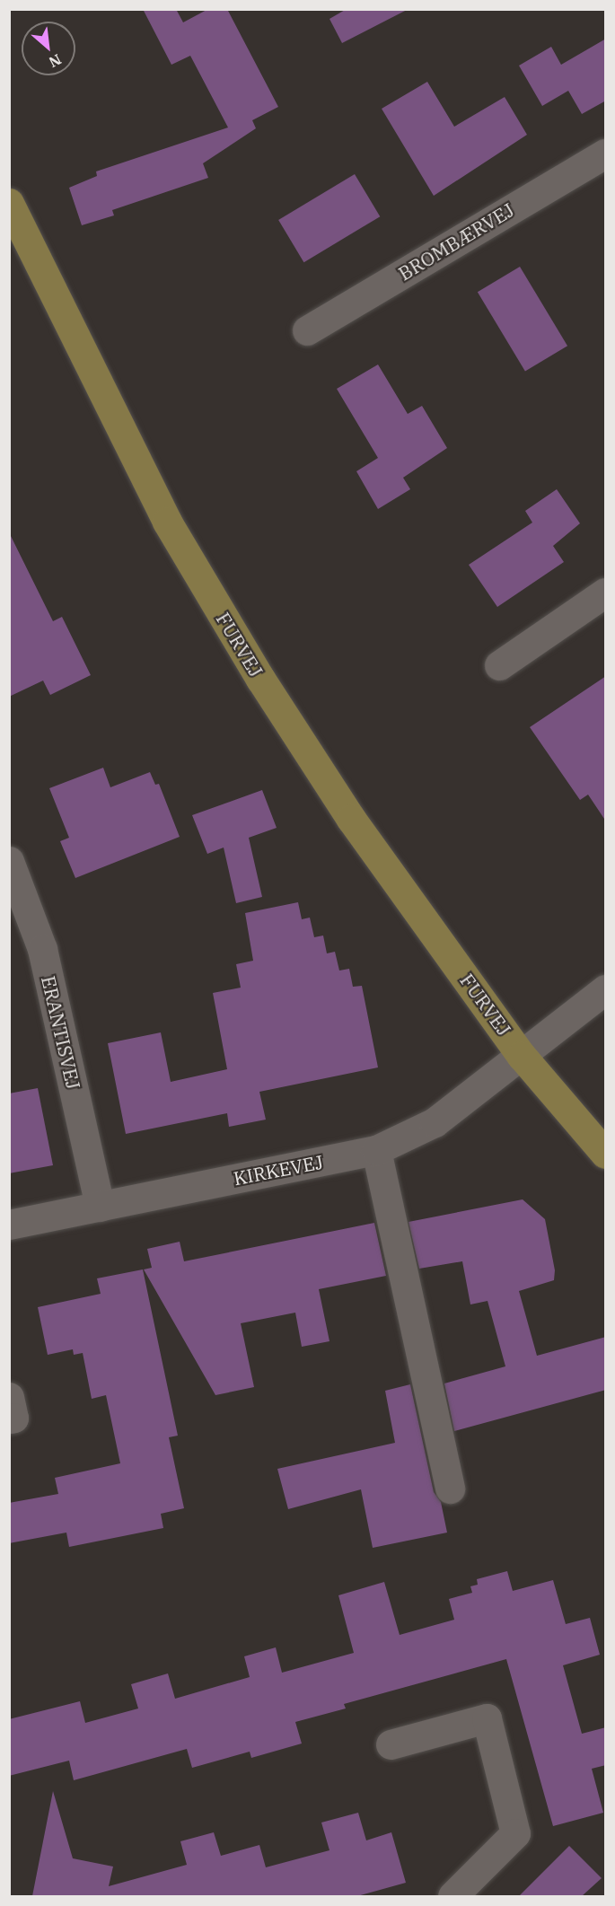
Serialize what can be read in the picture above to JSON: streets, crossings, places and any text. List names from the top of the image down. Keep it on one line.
{"streets":{"main road":["FURVEJ"],"street":["BROMBÆRVEJ","ERANTISVEJ","KIRKEVEJ"]},"crossings":[["FURVEJ","KIRKEVEJ"],["ERANTISVEJ","KIRKEVEJ"]],"north":"bottom right"}
